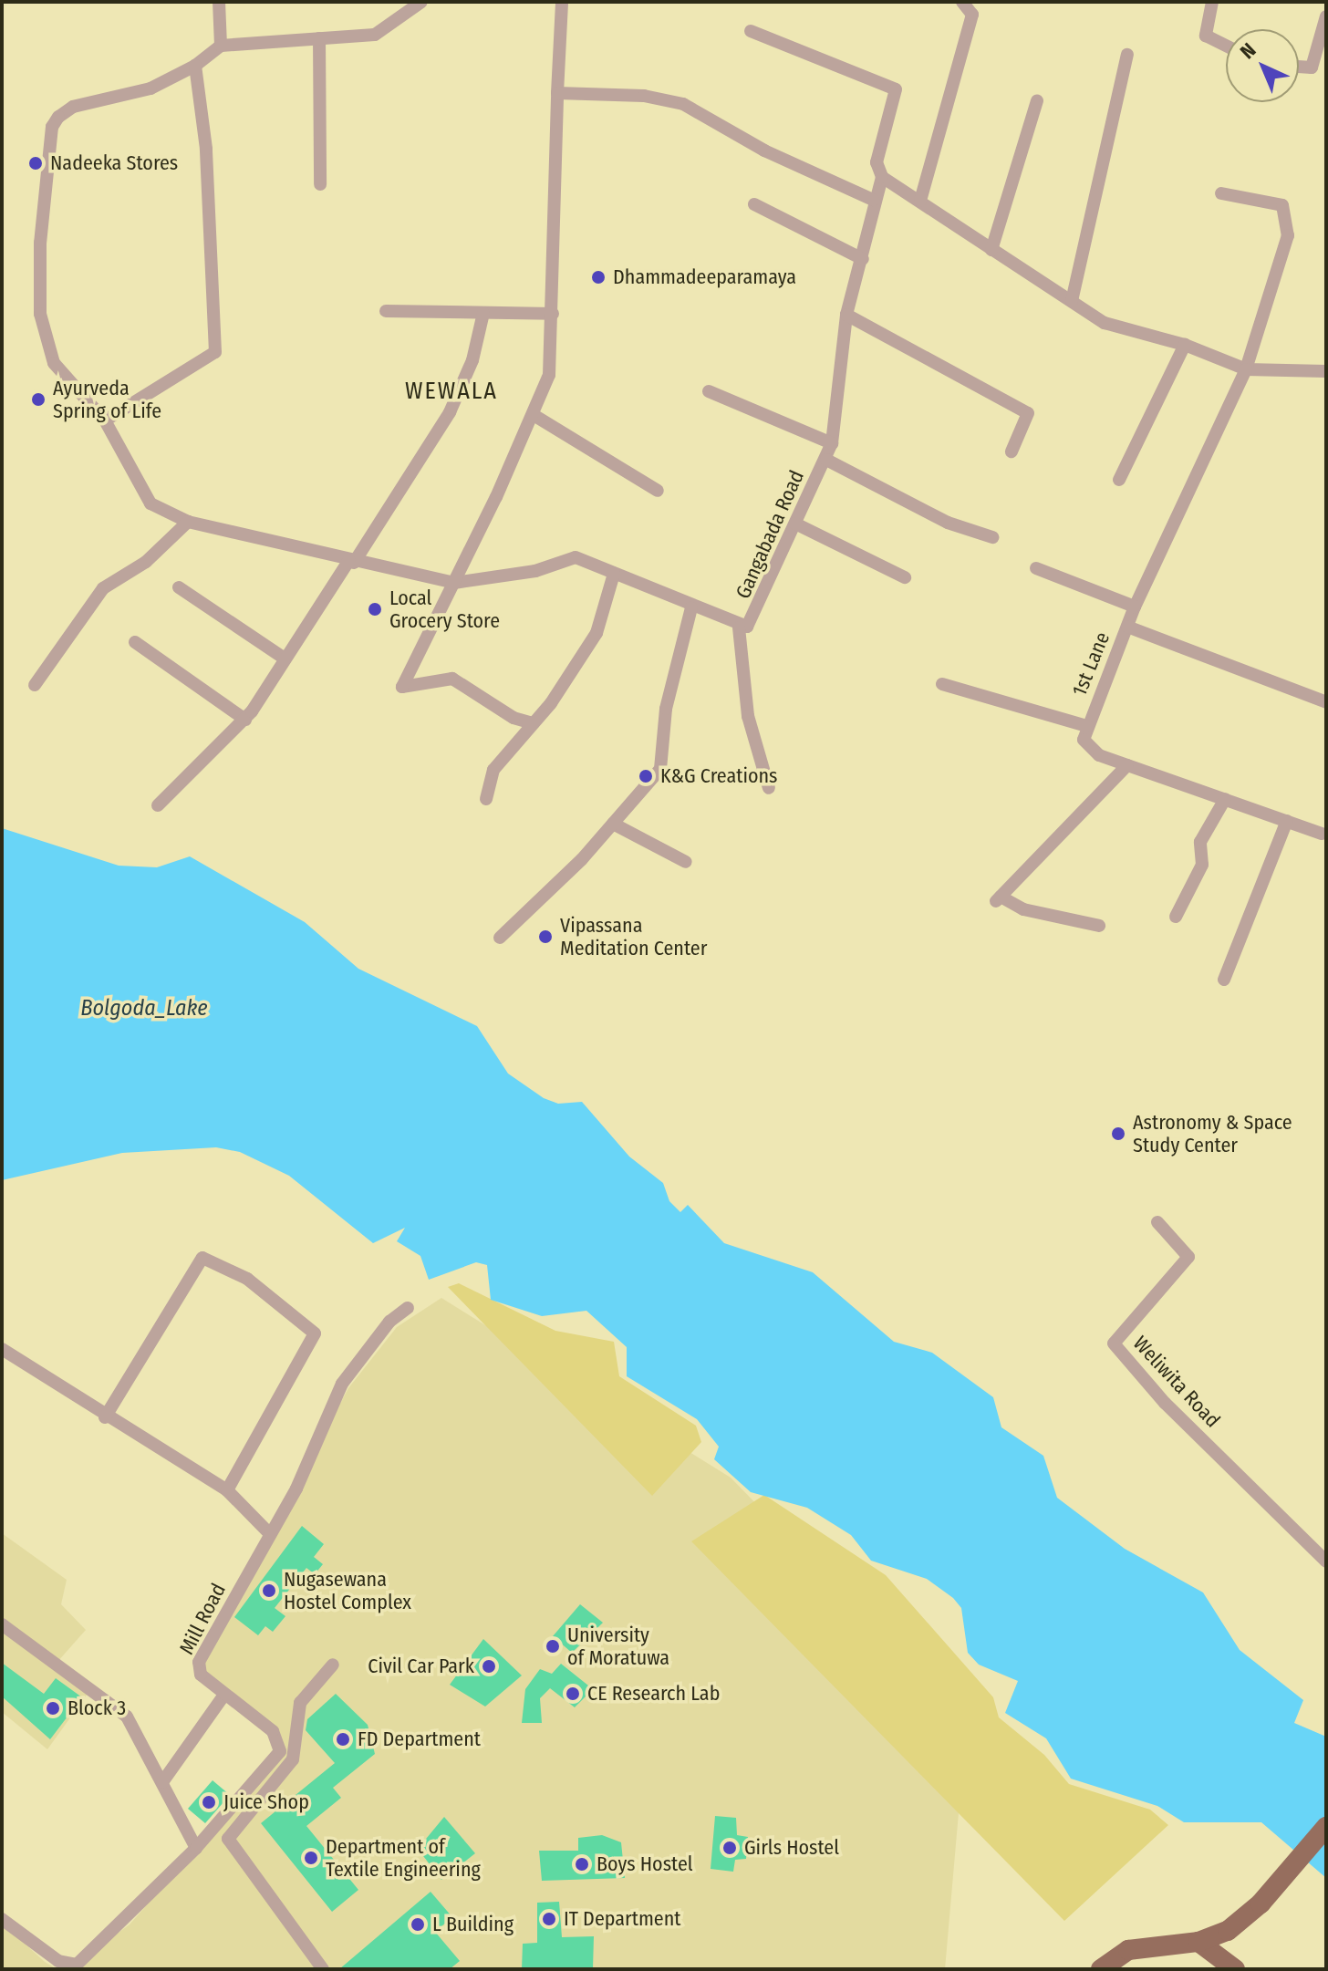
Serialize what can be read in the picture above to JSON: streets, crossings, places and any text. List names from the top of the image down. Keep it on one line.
{"streets":{"street":["Gangabada Road","1st Lane","Weliwita Road","Mill Road"]},"districts":["WEWALA"],"water":["Bolgoda_Lake"],"places":["Nadeeka Stores","Dhammadeeparamaya","Ayurveda Spring of Life","Local Grocery Store","K&G Creations","Vipassana Meditation Center","Astronomy & Space Study Center","Nugasewana Hostel Complex","University of Moratuwa","Civil Car Park","CE Research Lab","Block 3","FD Department","Juice Shop","Girls Hostel","Department of Textile Engineering","Boys Hostel","IT Department","L Building"],"north":"top left"}
